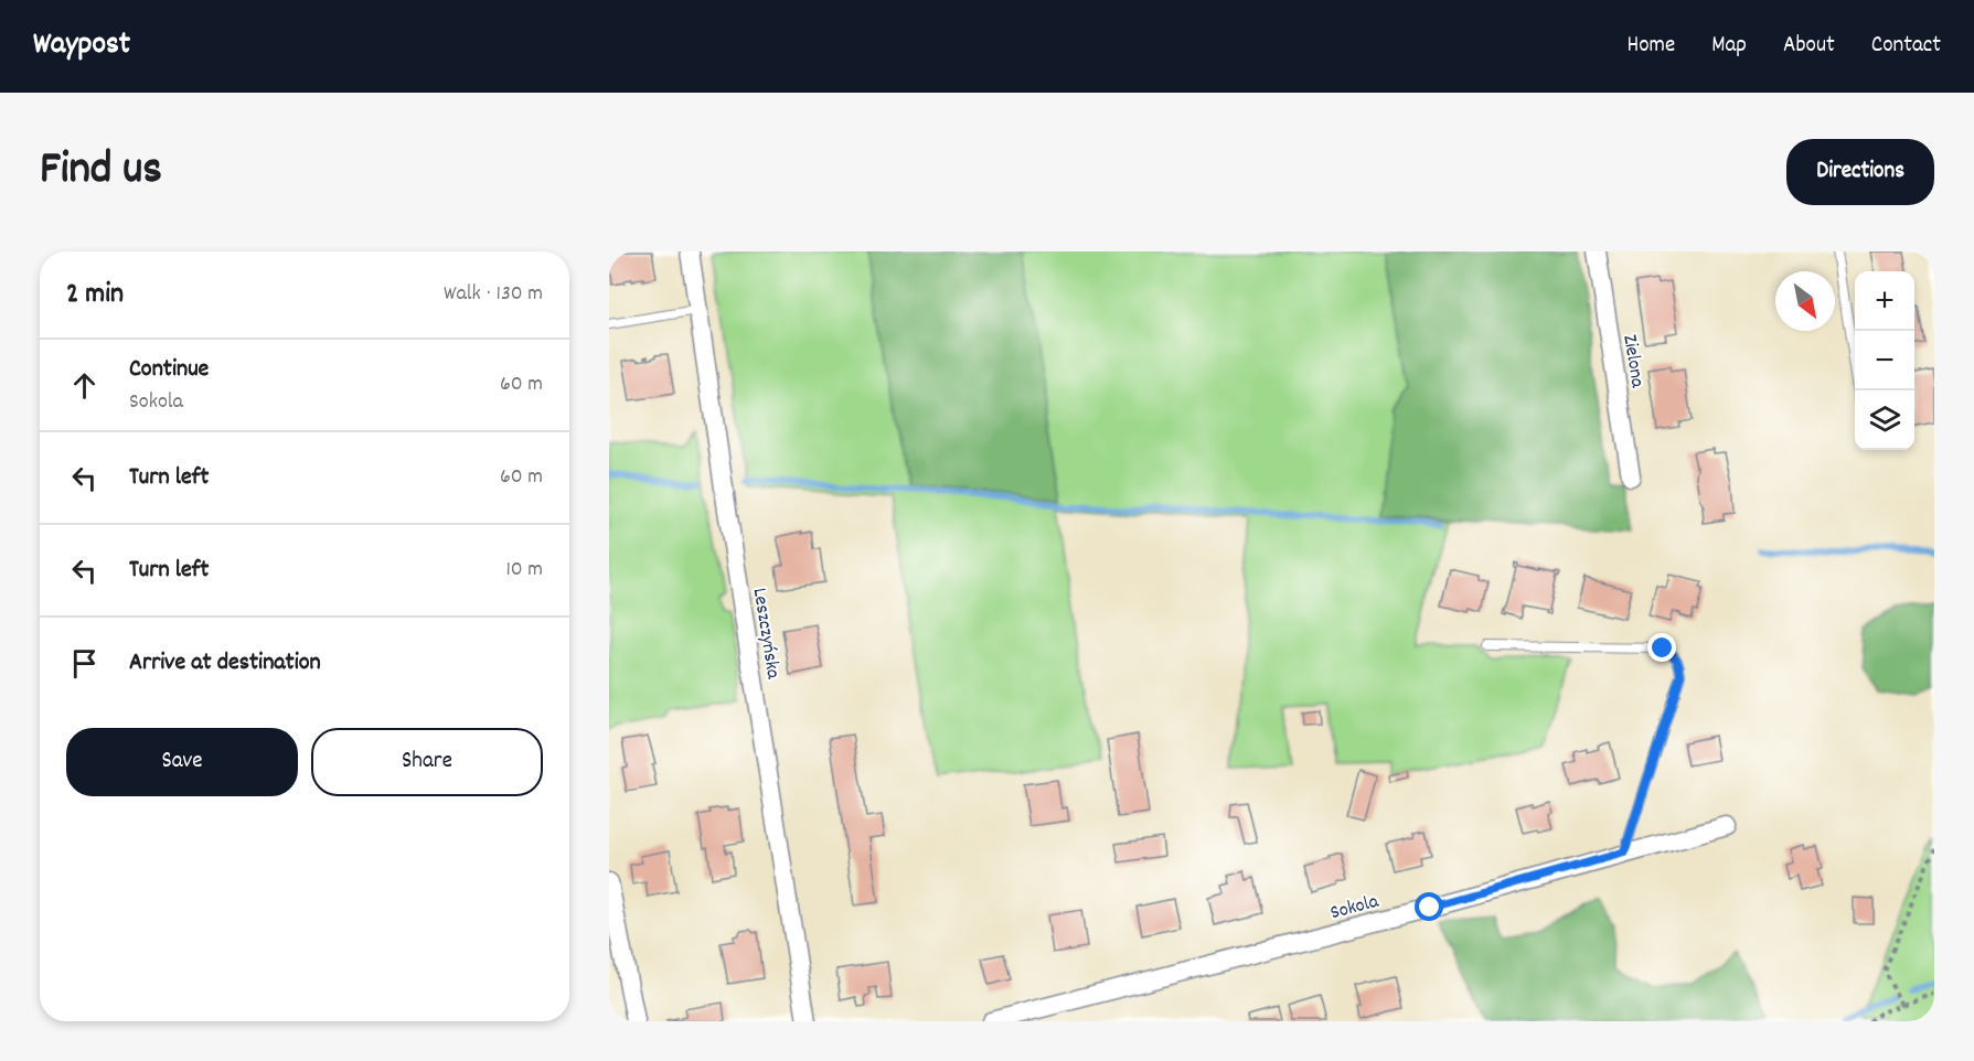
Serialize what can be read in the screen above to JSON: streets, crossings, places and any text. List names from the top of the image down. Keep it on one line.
{"streets":{"street":["Zielona","Leszczyńska","Sokola"]},"north":"bottom right","page":{"header":"Waypost","nav":["Home","Map","About","Contact"],"title":"Find us","buttons":["Directions",["Save","Share"]],"heading":["2 min","Walk · 130 m"],"map_buttons":["+","−"],"list":[["Continue","Sokola","60 m"],["Turn left","60 m"],["Turn left","10 m"],"Arrive at destination"]}}
